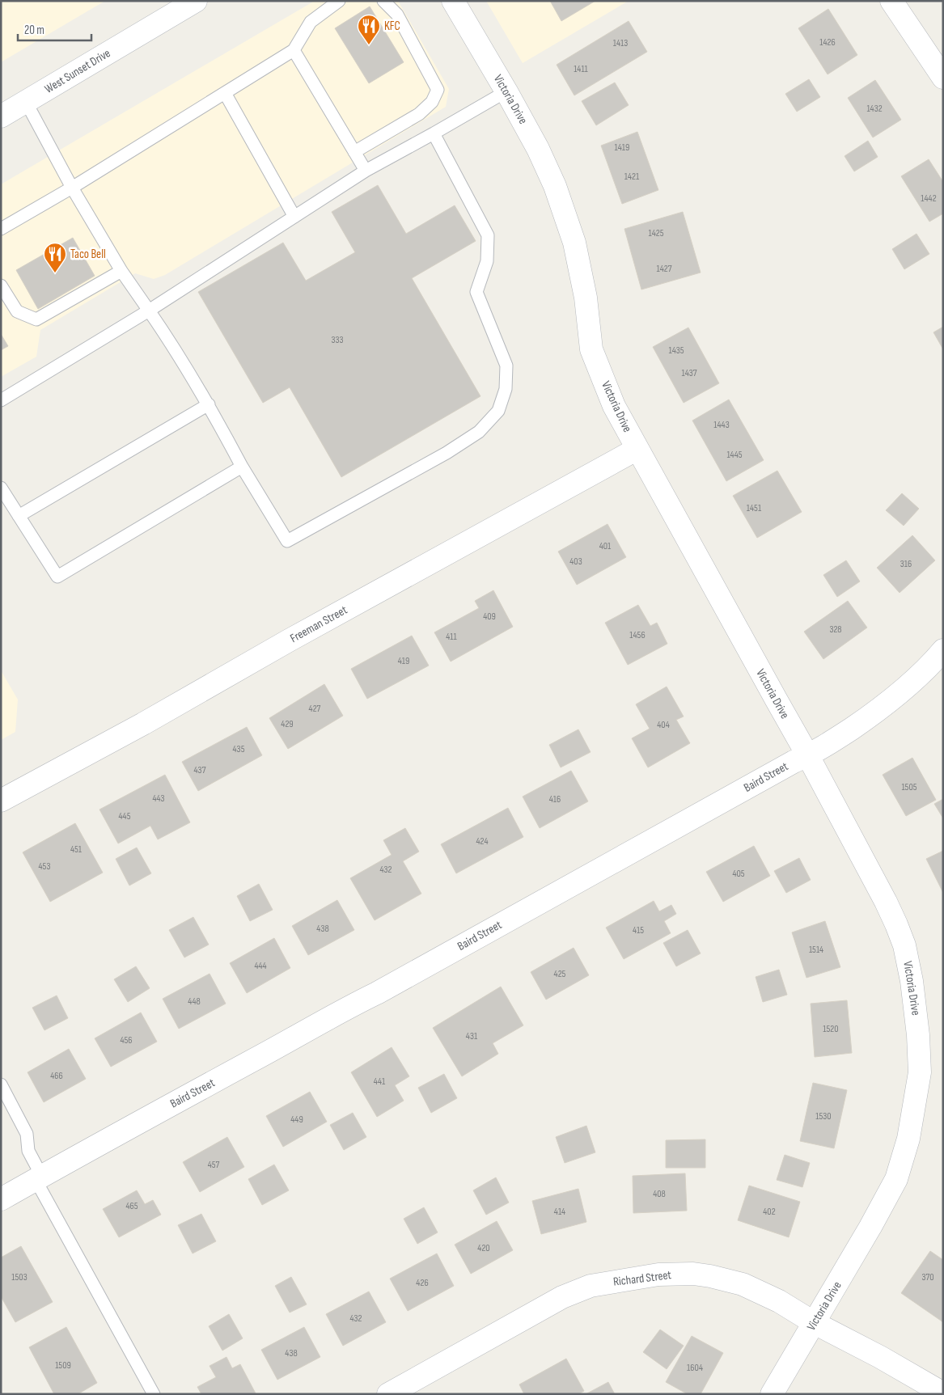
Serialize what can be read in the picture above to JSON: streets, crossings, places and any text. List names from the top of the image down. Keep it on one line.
{"streets":{"street":["West Sunset Drive","Victoria Drive","Freeman Street","Baird Street","Richard Street"]},"crossings":[["Victoria Drive","Freeman Street"],["Victoria Drive","Baird Street"],["Victoria Drive","Richard Street"]],"places":{"restaurant":["KFC","Taco Bell"]},"house_numbers":["1426","1413","1411","1432","1419","1421","1442","1425","1427","333","1435","1437","1443","1445","1451","401","403","316","409","328","1456","411","419","427","429","404","435","437","1505","443","416","445","424","451","453","432","405","438","415","1514","444","425","448","1520","431","456","466","441","1530","449","457","408","465","414","402","420","1503","370","426","432","438","1509","1604"],"scale_bar":"20 m"}
